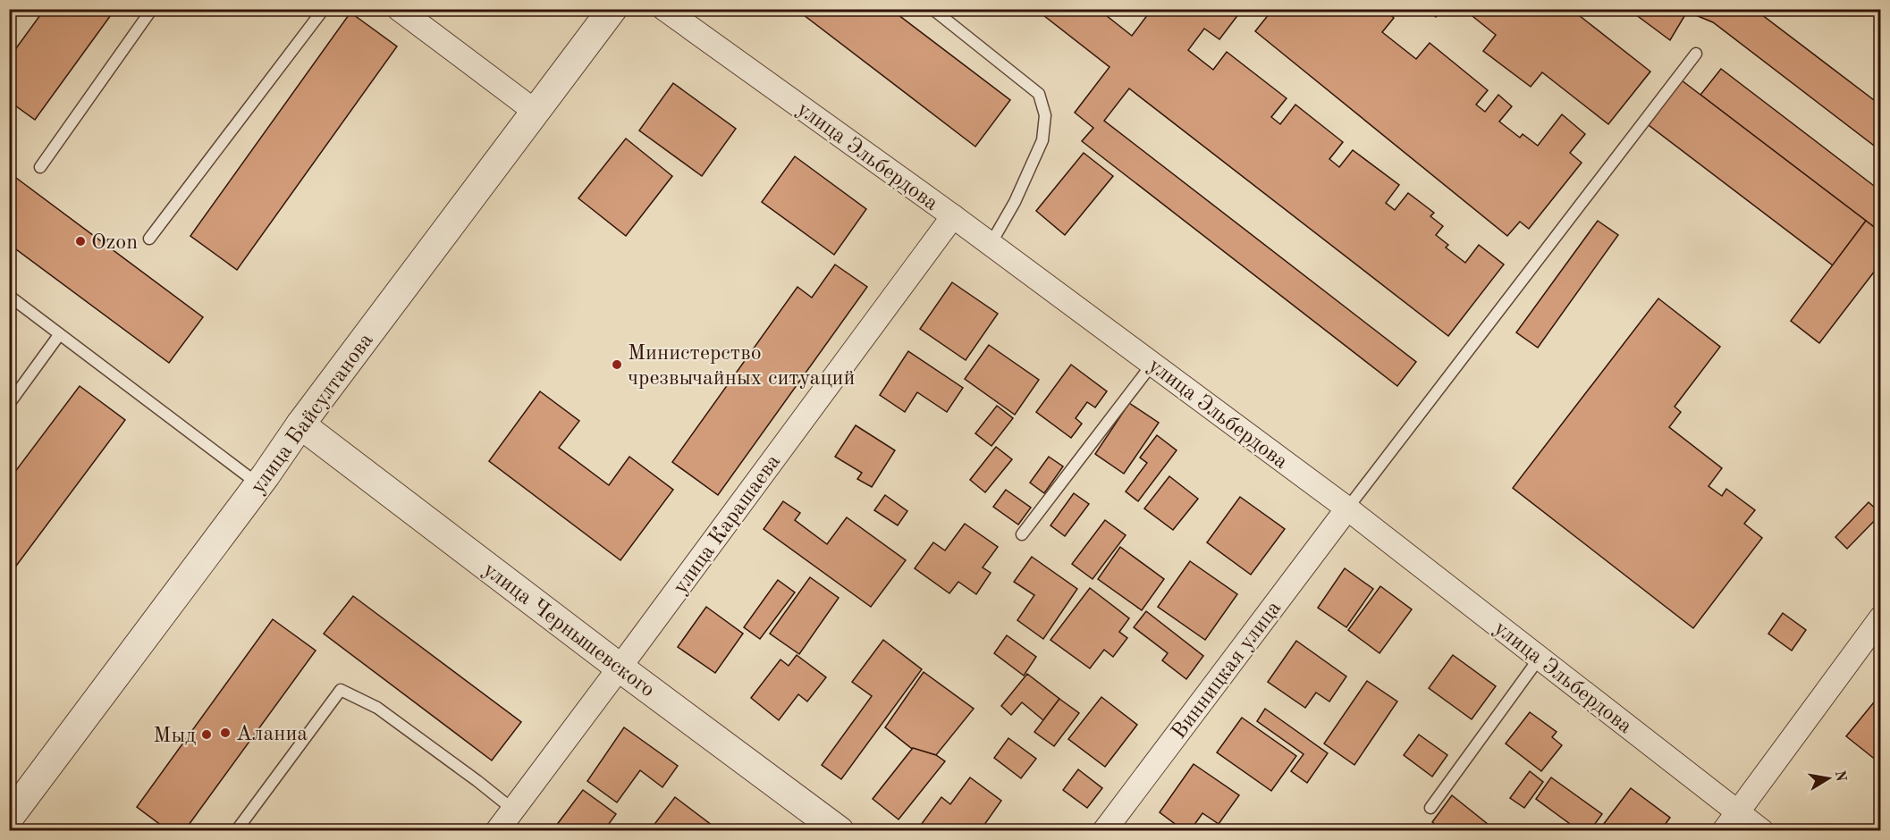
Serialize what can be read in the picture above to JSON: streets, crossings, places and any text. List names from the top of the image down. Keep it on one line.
{"streets":{"street":["улица Эльбердова","улица Байсултанова","улица Карашаева","улица Чернышевского","Винницкая улица"]},"crossings":[["улица Эльбердова","улица Карашаева"],["улица Эльбердова","Винницкая улица"],["улица Байсултанова","улица Чернышевского"],["улица Карашаева","улица Чернышевского"]],"places":["Ozon","Министерство чрезвычайных ситуаций","Аланиа","Мыд"],"north":"right"}
